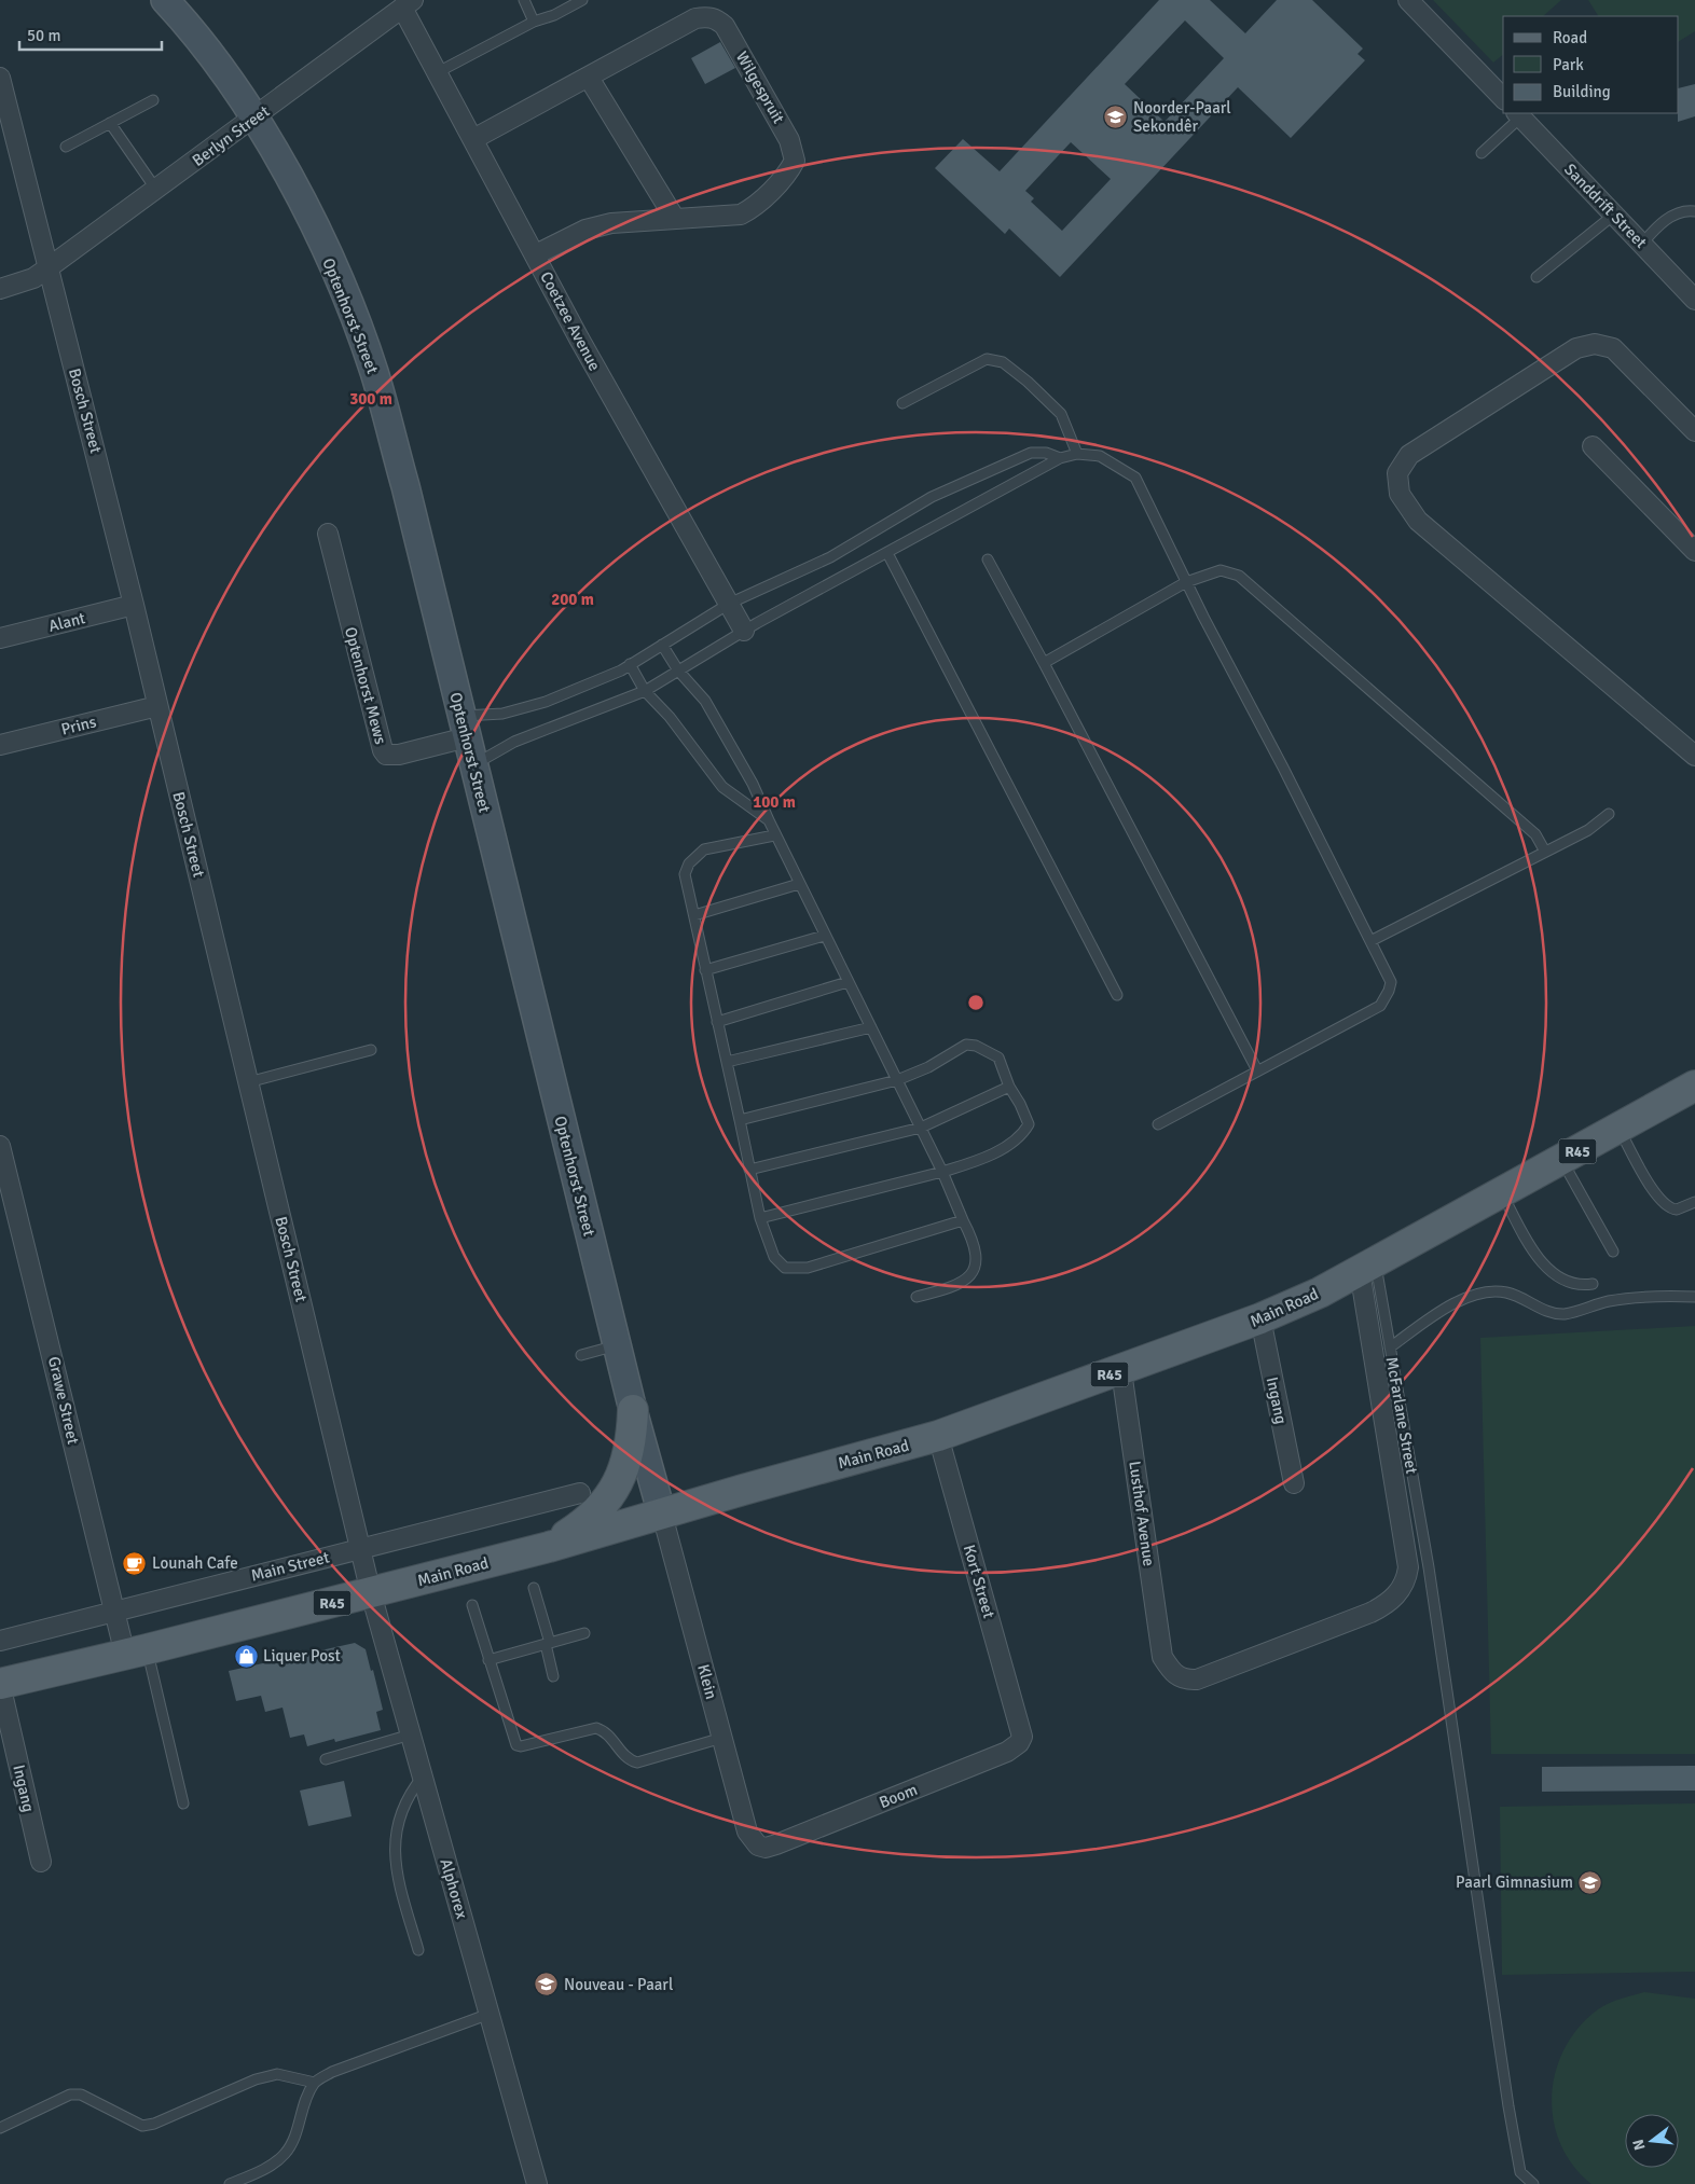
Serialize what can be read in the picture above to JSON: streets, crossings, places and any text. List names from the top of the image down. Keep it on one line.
{"streets":{"main road":["Optenhorst Street","R45","Main Road"],"street":["Wilgespruit","Berlyn Street","Sanddrift Street","Coetzee Avenue","Bosch Street","Alant","Optenhorst Mews","Prins","Grawe Street","Ingang","Lusthof Avenue","Main Street","Kort Street","Klein","Boom","Alphorex"],"lane":["McFarlane Street"]},"crossings":[["Wilgespruit","Coetzee Avenue"],["Berlyn Street","Optenhorst Street"],["Berlyn Street","Coetzee Avenue"],["Berlyn Street","Bosch Street"],["Optenhorst Street","Optenhorst Mews"],["Optenhorst Street","Main Road"],["Optenhorst Street","Klein"],["Bosch Street","Alant"],["Bosch Street","Prins"],["Bosch Street","Main Road"],["Bosch Street","Main Street"],["Bosch Street","Alphorex"],["Main Road","Grawe Street"],["Main Road","Ingang"],["Main Road","McFarlane Street"],["Main Road","Lusthof Avenue"],["Main Road","Kort Street"],["Main Road","Klein"],["Main Road","Alphorex"],["Grawe Street","Main Street"],["McFarlane Street","Lusthof Avenue"],["Kort Street","Boom"],["Klein","Boom"]],"places":{"school or university":["Noorder-Paarl Sekondêr","Paarl Gimnasium","Nouveau - Paarl"],"cafe":["Lounah Cafe"],"shop":["Liquer Post"]},"legend":["Road","Park","Building"],"scale_bar":"50 m","north":"left","rings":["300 m","200 m","100 m"]}
